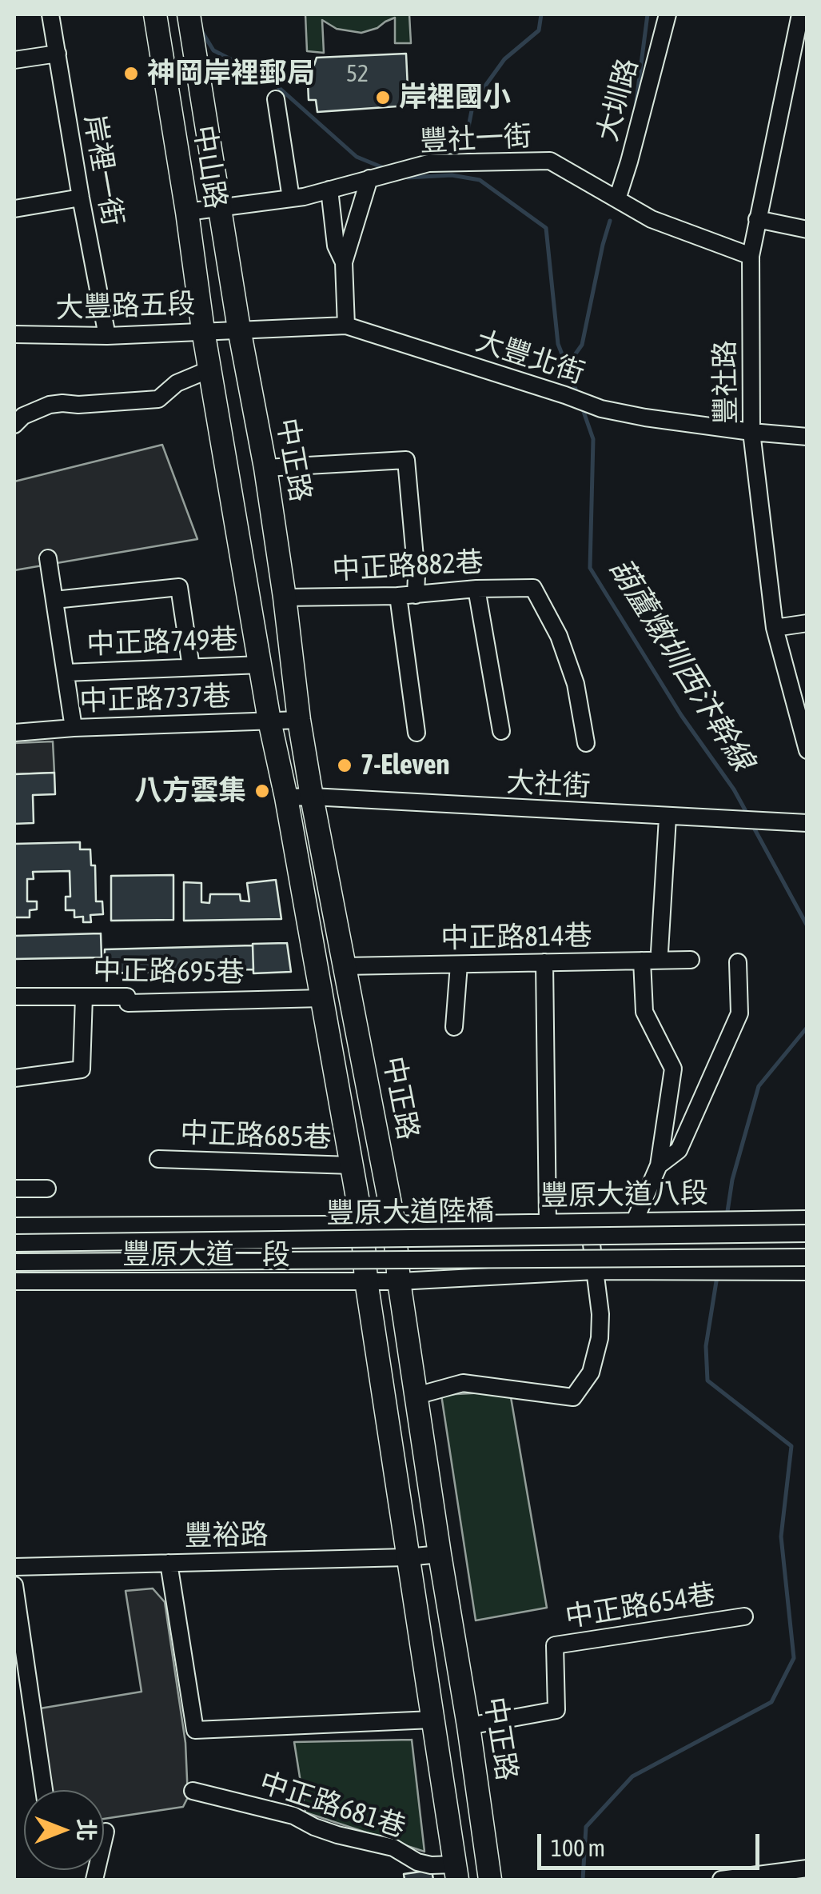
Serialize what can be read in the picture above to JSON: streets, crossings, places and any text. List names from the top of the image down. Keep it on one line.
{"streets":{"main road":["中山路","中正路"],"street":["大圳路","豐社一街","岸裡一街","大豐路五段","大豐北街","豐社路","中正路882巷","中正路749巷","中正路737巷","大社街","中正路814巷","中正路695巷","中正路685巷","豐原大道八段","豐原大道陸橋","豐原大道一段","豐裕路","中正路654巷","中正路681巷"]},"crossings":[["大圳路","豐社一街"],["豐社一街","中山路"],["豐社一街","豐社路"],["中山路","大豐路五段"],["中山路","大豐北街"],["中山路","中正路"],["岸裡一街","大豐路五段"],["大豐路五段","大豐北街"],["大豐路五段","中正路"],["大豐北街","豐社路"],["大豐北街","中正路"],["中正路","中正路882巷"],["中正路","中正路749巷"],["中正路","中正路737巷"],["中正路","大社街"],["中正路","中正路814巷"],["中正路","中正路695巷"],["中正路","中正路685巷"],["中正路","豐原大道八段"],["中正路","豐原大道一段"],["中正路","豐裕路"],["中正路","中正路654巷"],["中正路","中正路681巷"],["豐原大道八段","豐原大道一段"]],"water":["葫蘆燉圳西汴幹線"],"places":["神岡岸裡郵局","岸裡國小","7-Eleven","八方雲集"],"house_numbers":["52"],"scale_bar":"100 m","north":"right"}
